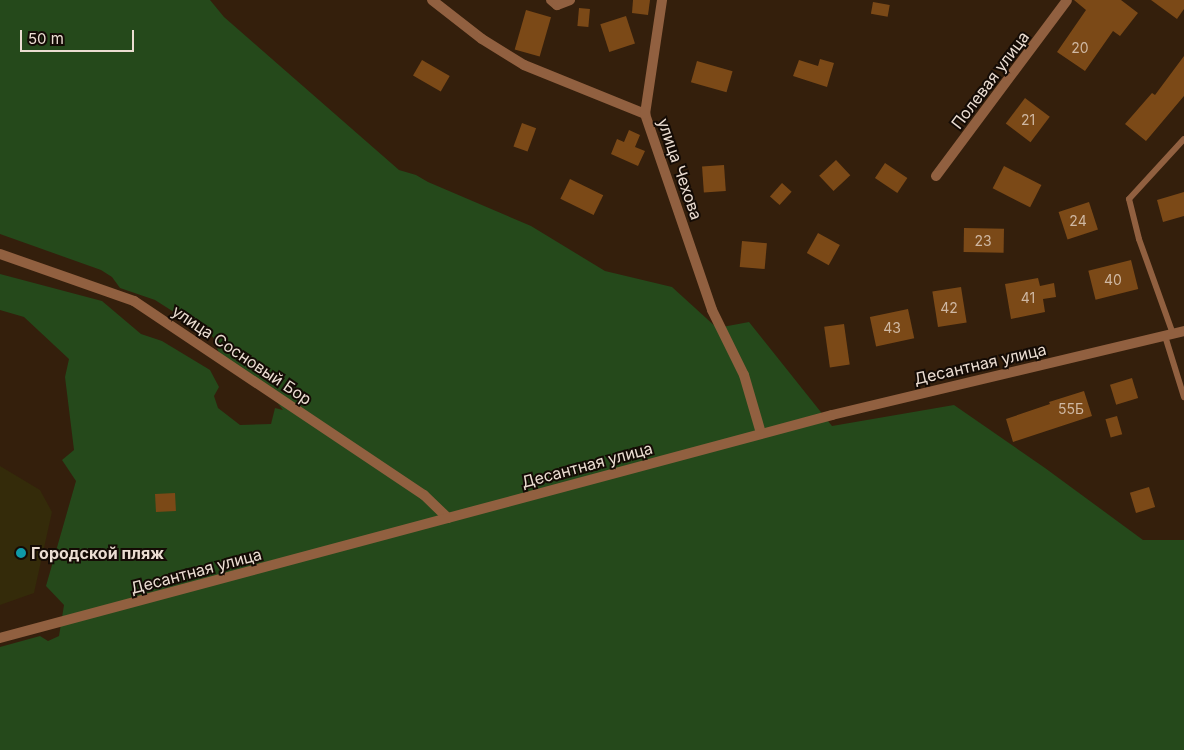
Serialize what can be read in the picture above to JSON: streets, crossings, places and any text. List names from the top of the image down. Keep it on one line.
{"streets":{"street":["Полевая улица","улица Чехова","улица Сосновый Бор","Десантная улица"]},"crossings":[["улица Чехова","Десантная улица"],["улица Сосновый Бор","Десантная улица"]],"places":["Городской пляж"],"house_numbers":["20","21","24","23","40","41","42","43","55Б"],"scale_bar":"50 m"}
